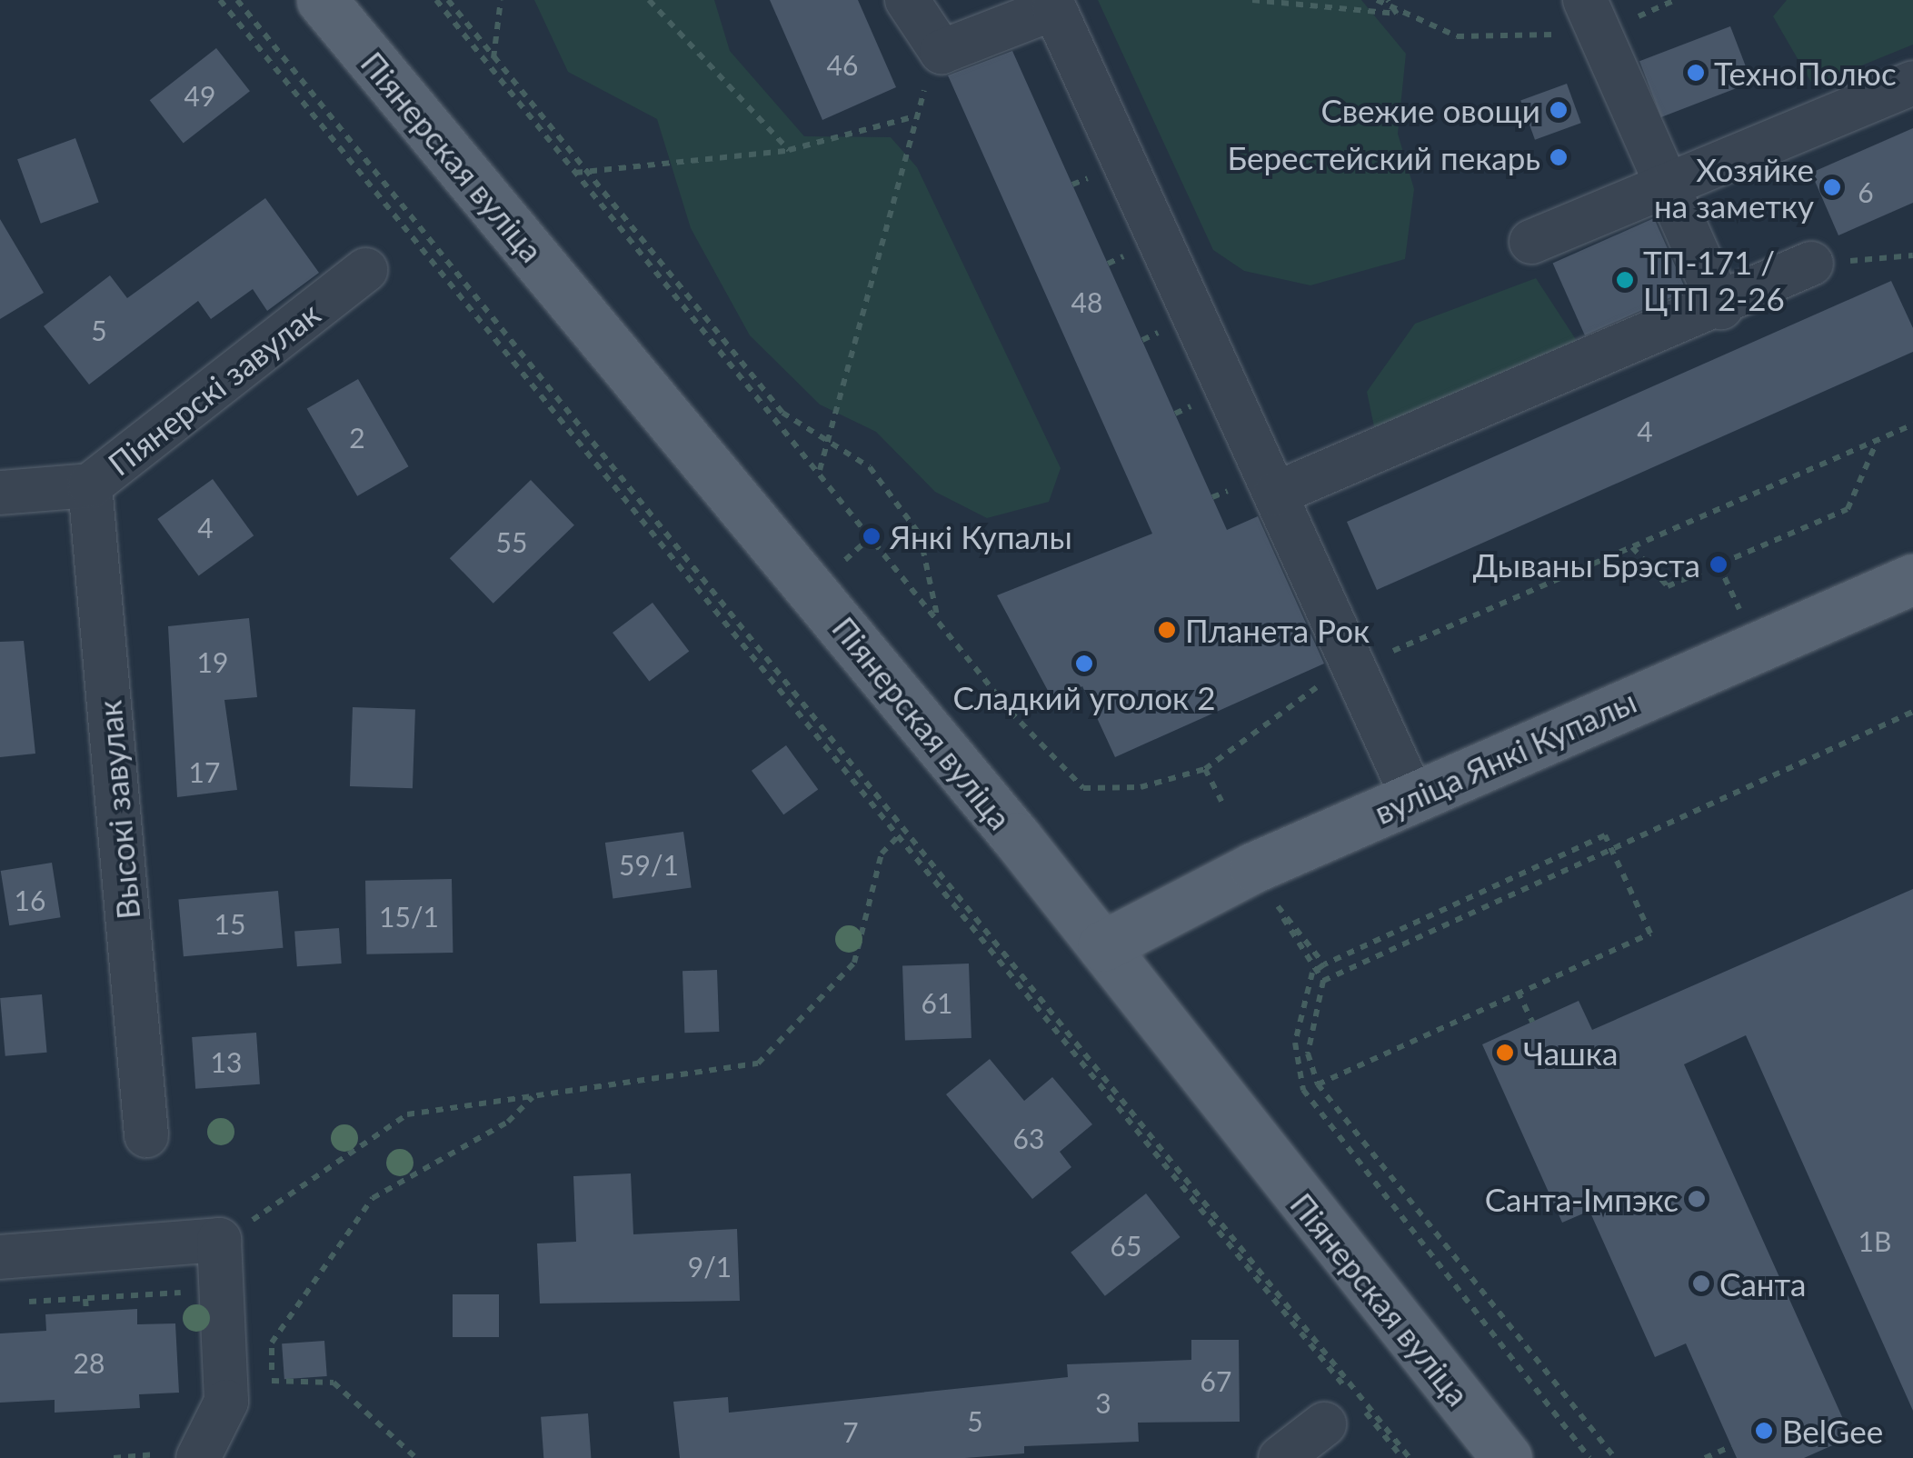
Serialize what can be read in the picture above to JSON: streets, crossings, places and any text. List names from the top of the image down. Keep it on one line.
{"streets":{"main road":["Піянерская вуліца","вуліца Янкі Купалы"],"street":["Піянерскі завулак","Высокі завулак"]},"crossings":[["Піянерская вуліца","вуліца Янкі Купалы"],["Піянерскі завулак","Высокі завулак"]],"places":["ТехноПолюс","Свежие овощи","Берестейский пекарь","Хозяйке на заметку","ТП-171 / ЦТП 2-26","Янкі Купалы","Дываны Брэста","Планета Рок","Сладкий уголок 2","Чашка","Санта-Імпэкс","Санта","BelGee"],"house_numbers":["46","49","6","48","5","4","2","4","55","19","17","59/1","16","15/1","15","61","13","63","1В","65","9/1","28","67","3","5","7"]}
